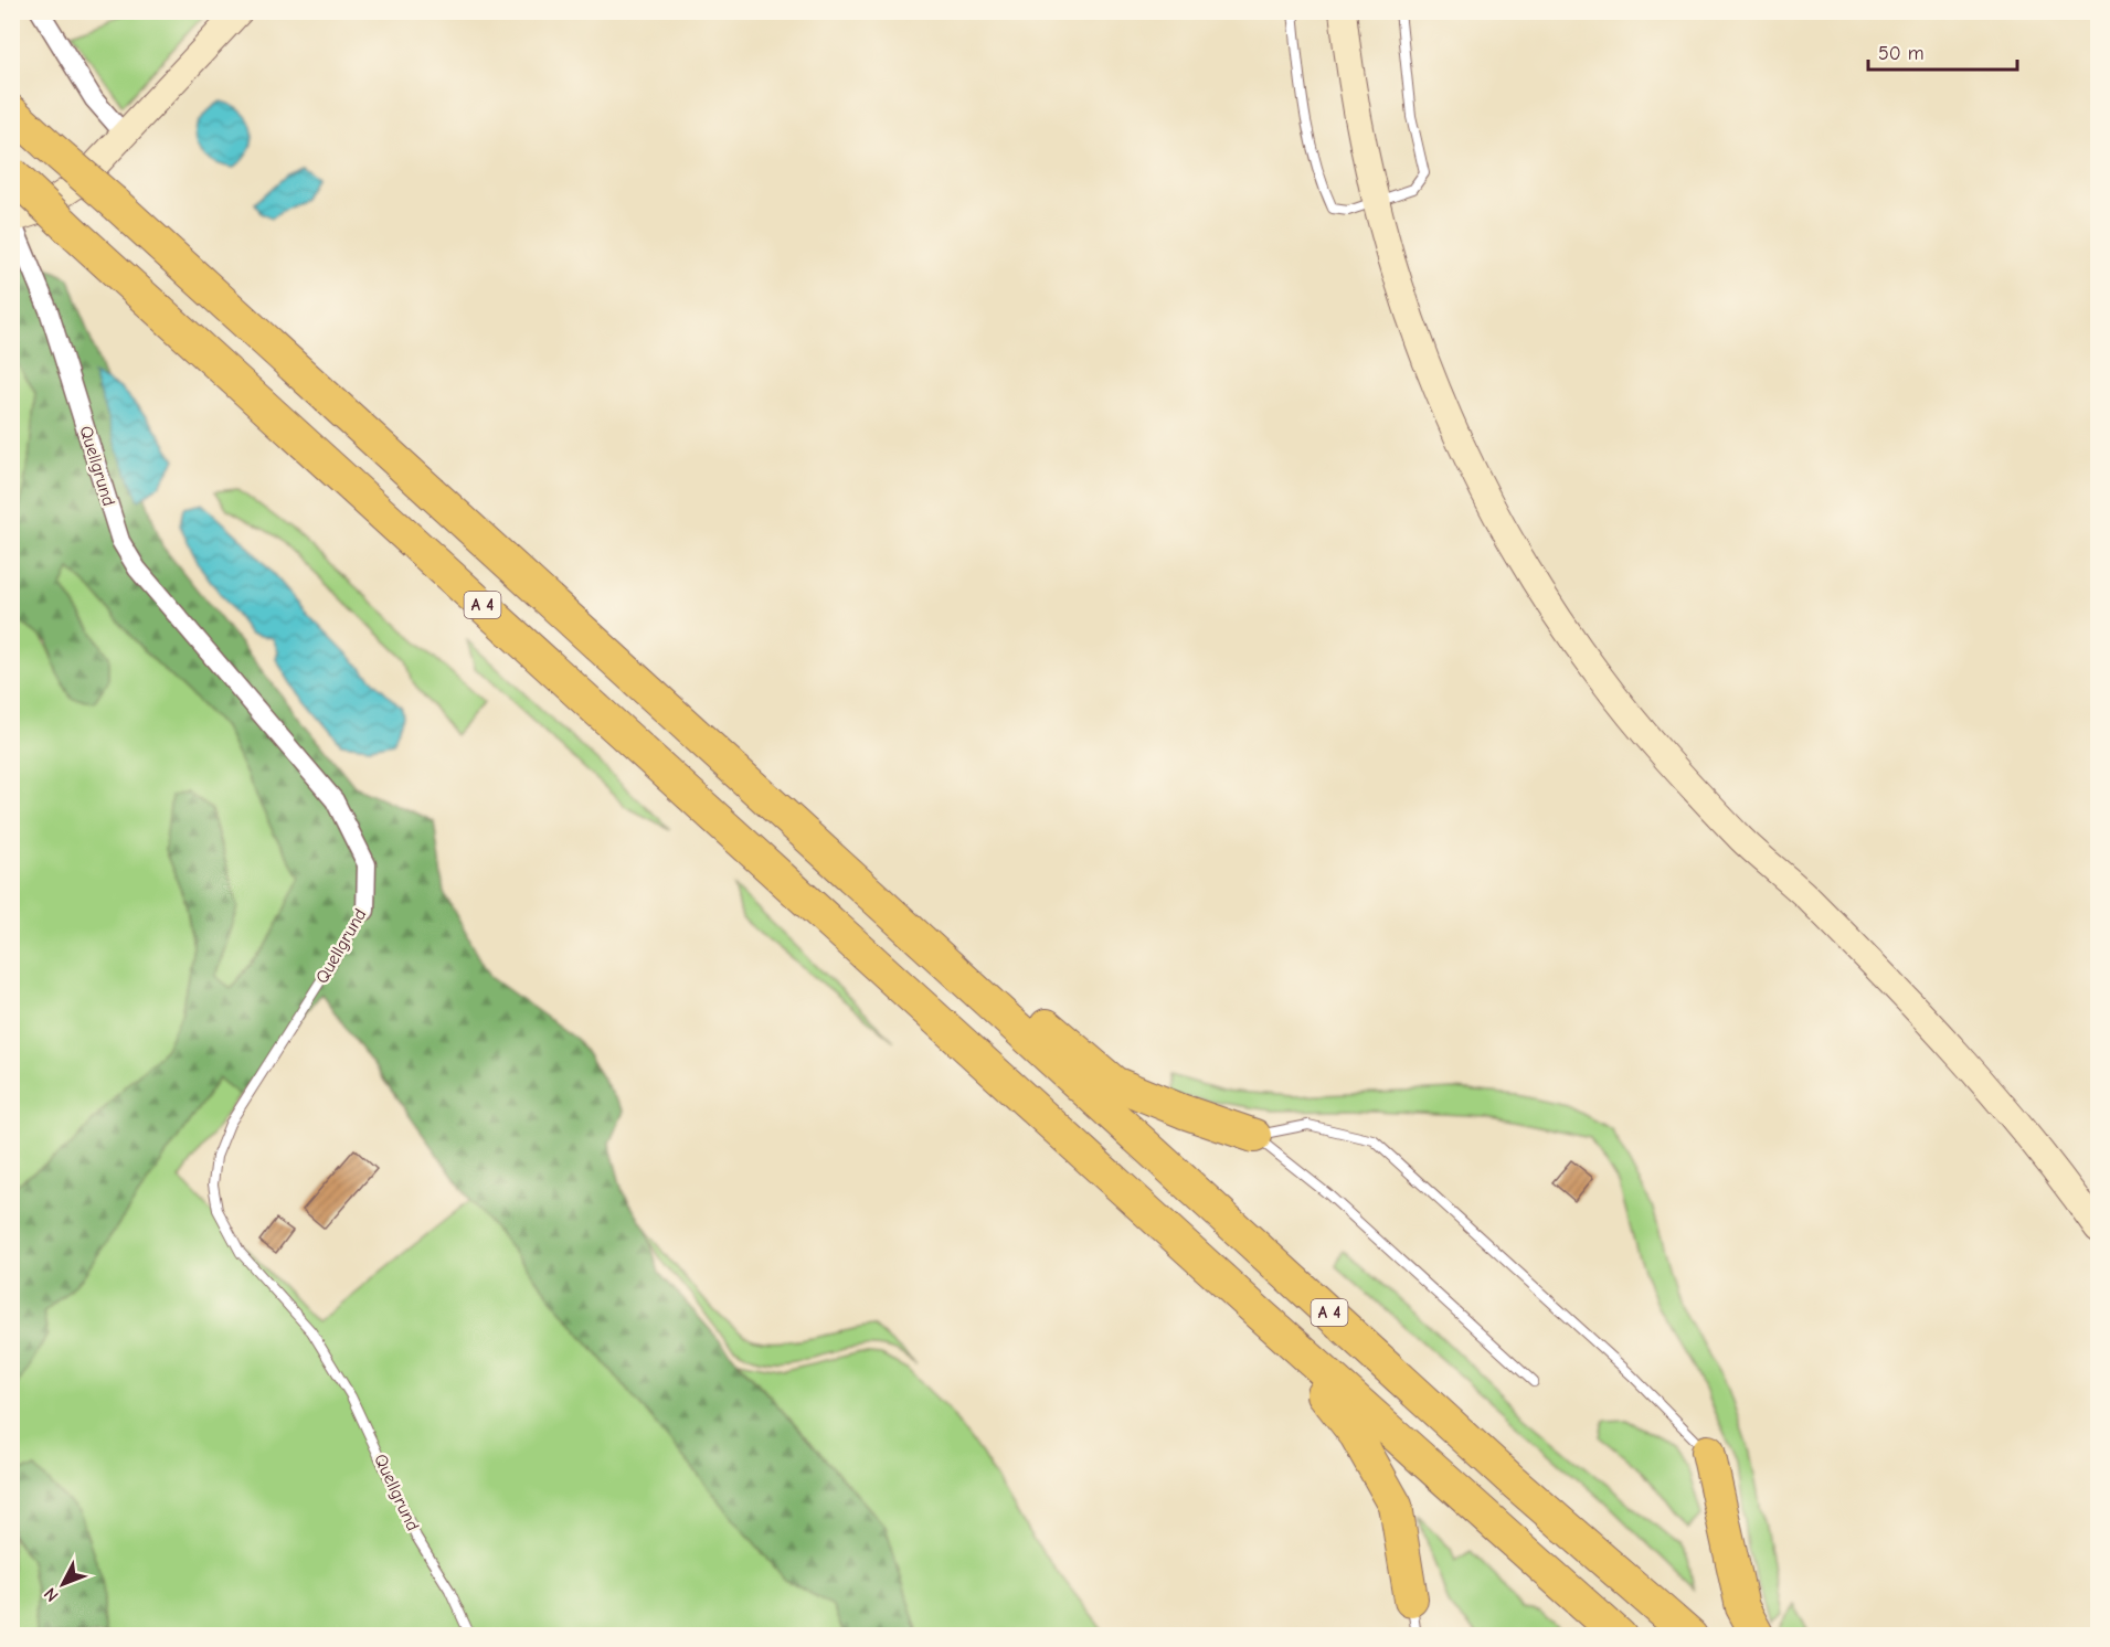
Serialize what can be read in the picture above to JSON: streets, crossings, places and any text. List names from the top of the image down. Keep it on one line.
{"streets":{"highway":["A 4"],"street":["Quellgrund"]},"scale_bar":"50 m","north":"bottom left"}
